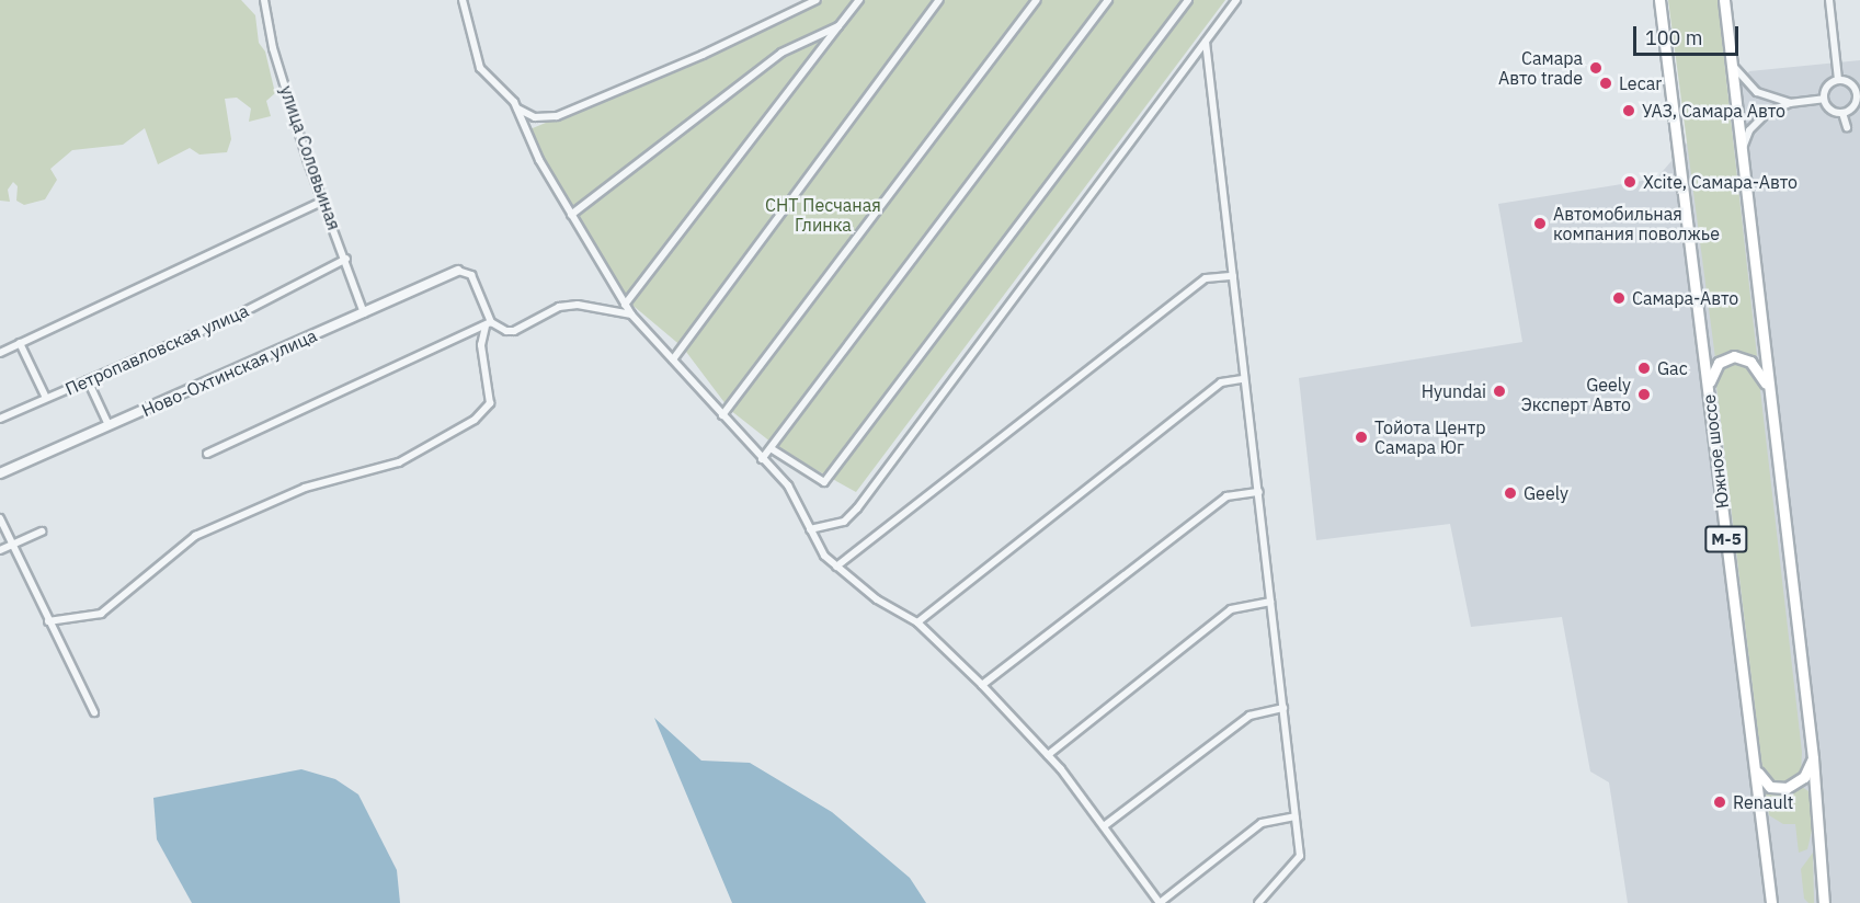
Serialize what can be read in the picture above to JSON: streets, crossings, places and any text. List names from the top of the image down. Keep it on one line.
{"streets":{"main road":["Южное шоссе","М-5"],"street":["улица Соловьиная","Петропавловская улица","Ново-Охтинская улица"]},"crossings":[["улица Соловьиная","Петропавловская улица"],["улица Соловьиная","Ново-Охтинская улица"]],"parks":["СНТ Песчаная Глинка"],"places":["Самара Авто trade","Lecar","УАЗ, Самара Авто","Xcite, Самара-Авто","Автомобильная компания поволжье","Самара-Авто","Gac","Hyundai","Geely Эксперт Авто","Тойота Центр Самара Юг","Geely","Renault"],"scale_bar":"100 m"}
